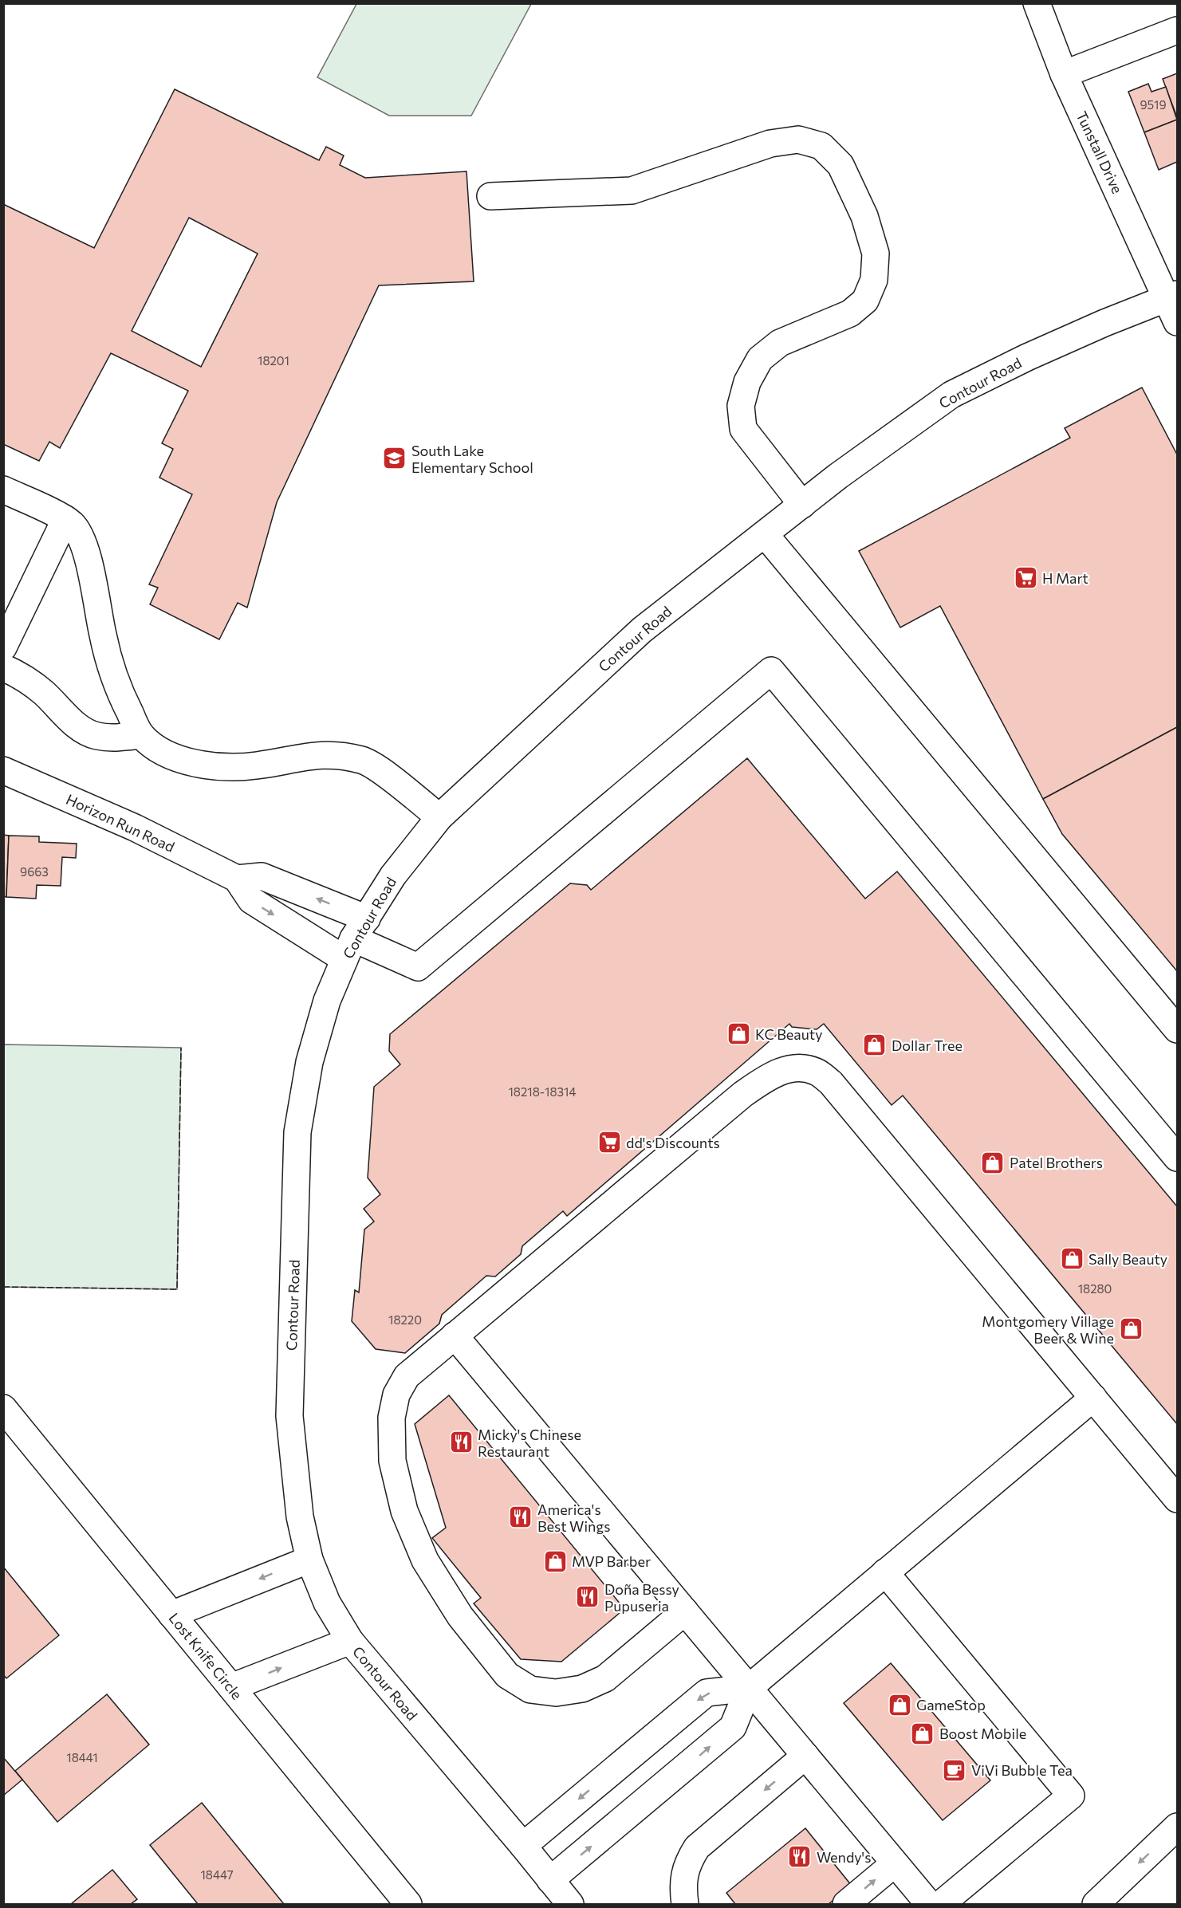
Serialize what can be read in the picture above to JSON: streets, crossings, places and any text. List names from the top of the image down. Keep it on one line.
{"streets":{"street":["Tunstall Drive","Contour Road","Horizon Run Road","Lost Knife Circle"]},"crossings":[["Tunstall Drive","Contour Road"],["Contour Road","Horizon Run Road"]],"places":{"school or university":["South Lake Elementary School"],"supermarket":["H Mart","dd's Discounts"],"shop":["KC Beauty","Dollar Tree","Patel Brothers","Sally Beauty","Montgomery Village Beer & Wine","MVP Barber","GameStop","Boost Mobile"],"restaurant":["Micky's Chinese Restaurant","America's Best Wings","Doña Bessy Pupuseria","Wendy's"],"cafe":["ViVi Bubble Tea"]},"house_numbers":["9519","18201","9663","18218-18314","18280","18220","18441","18447"]}
